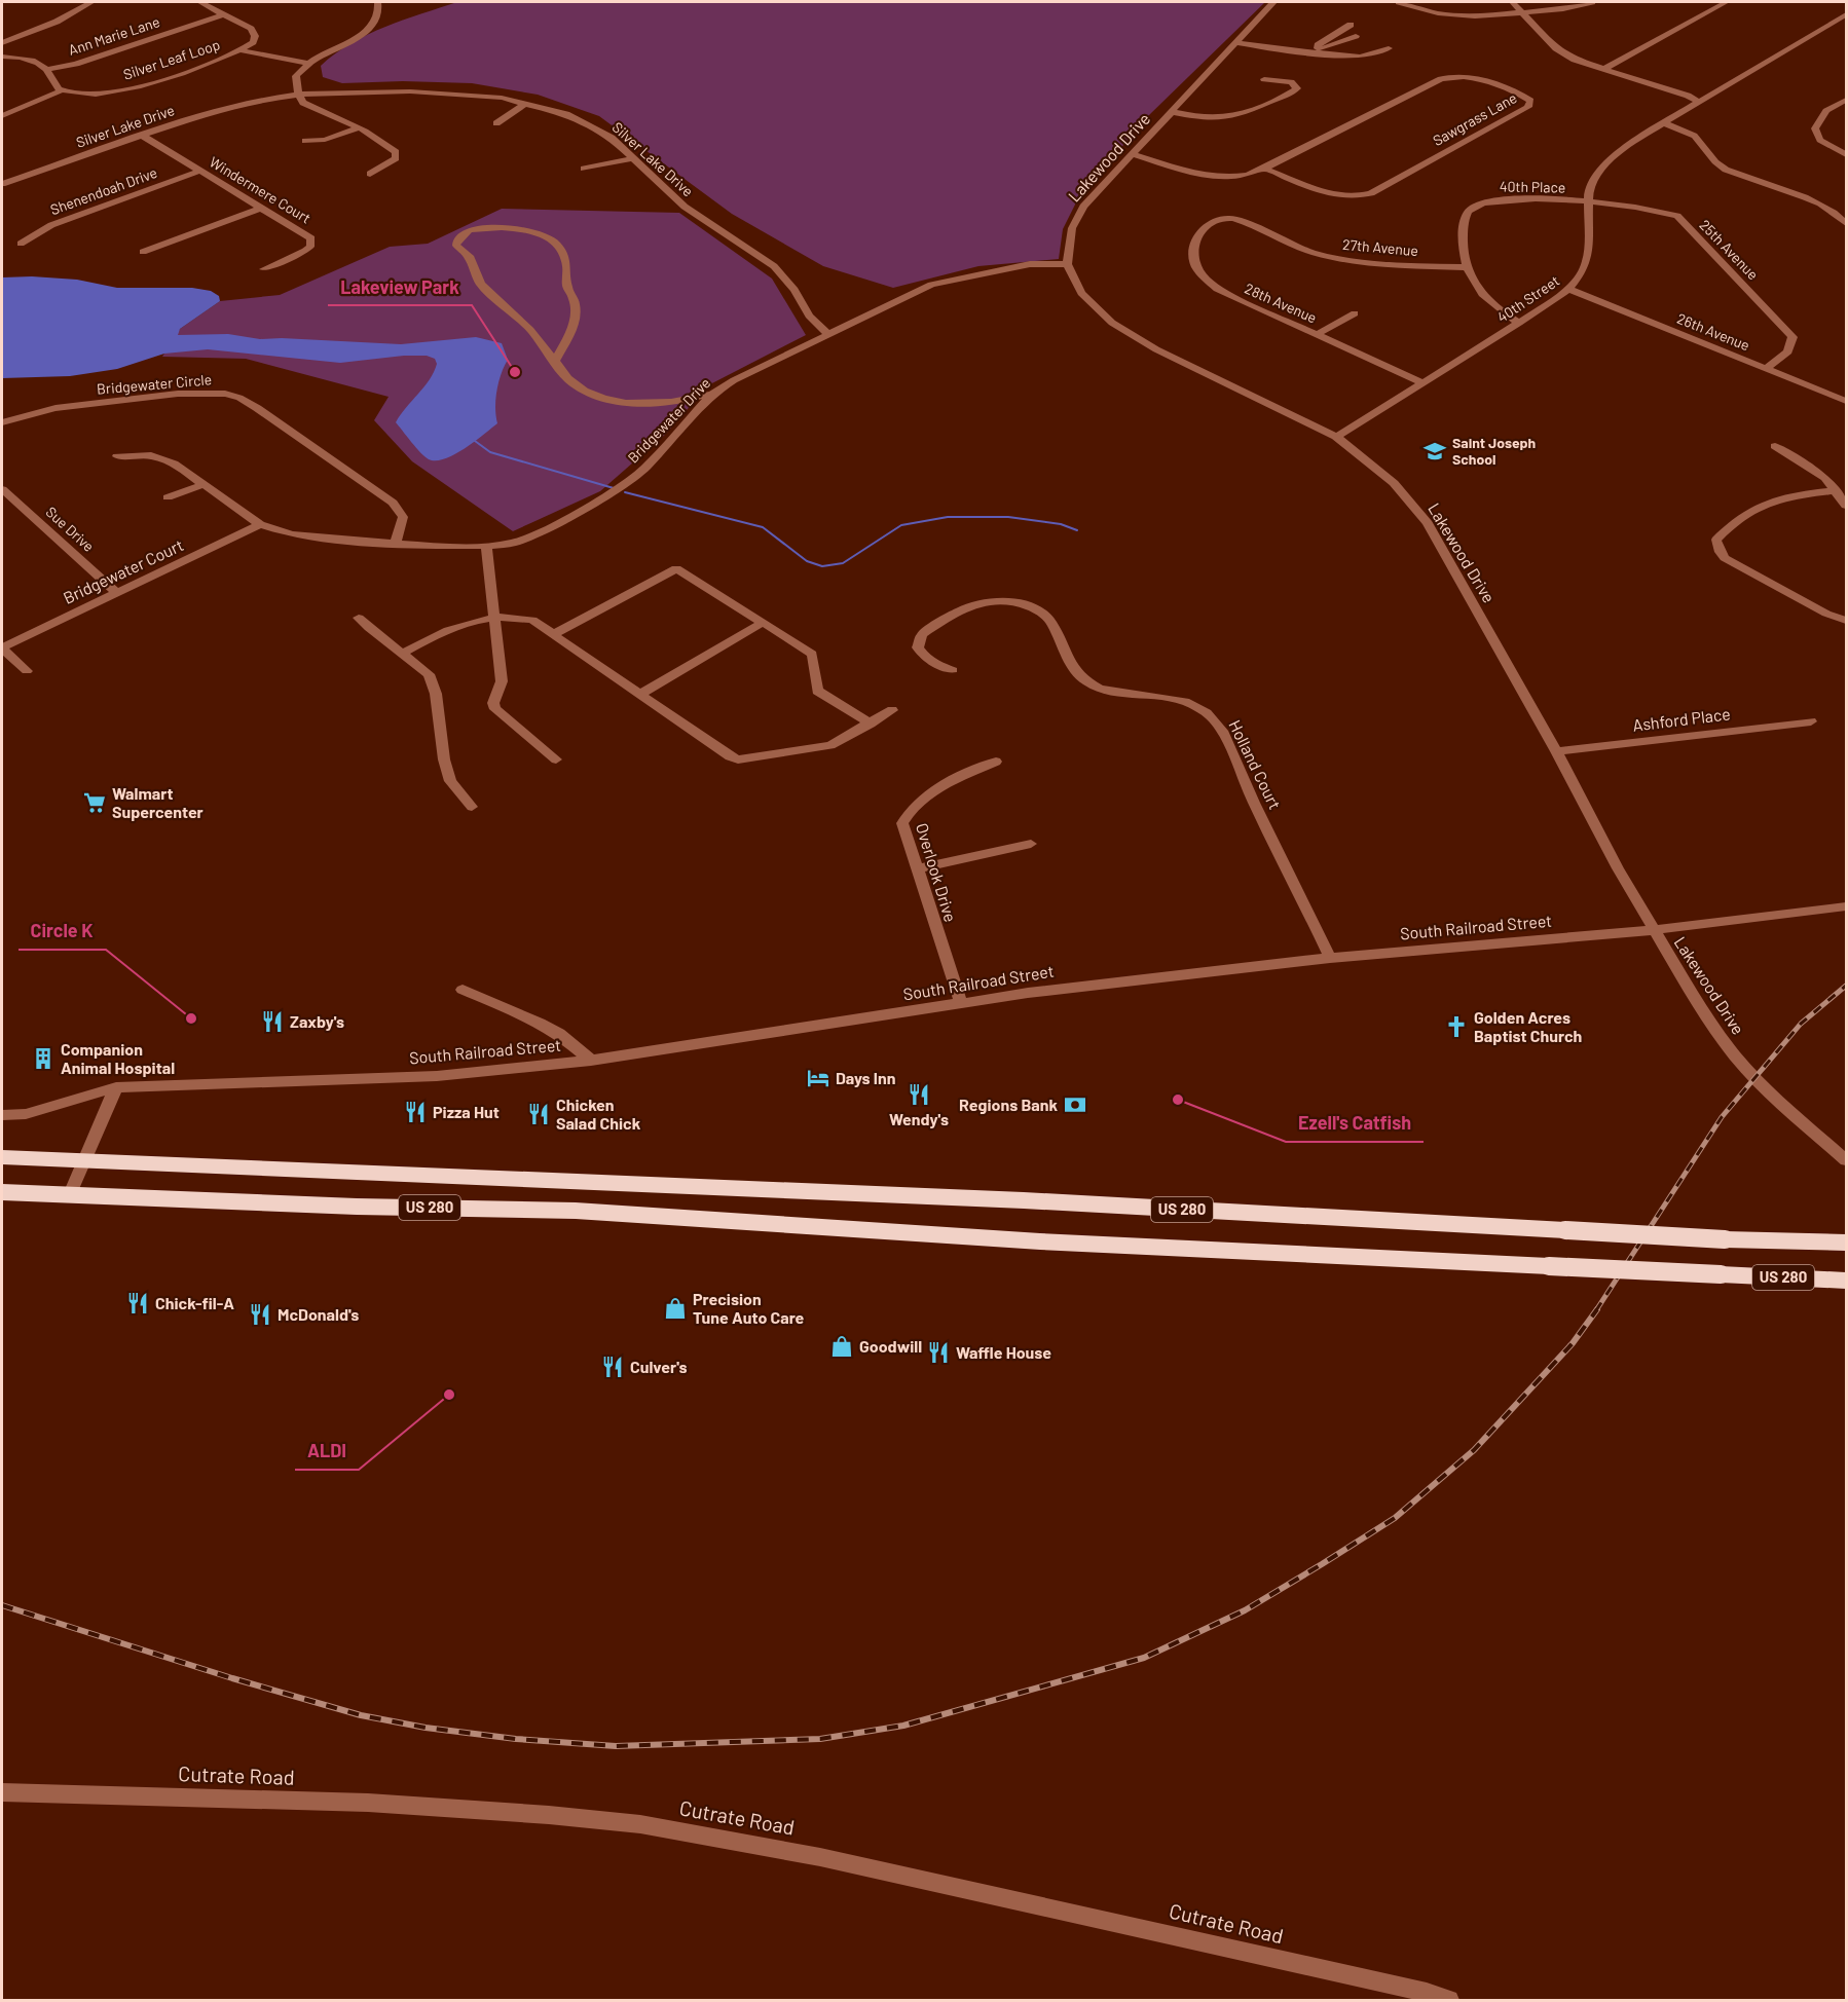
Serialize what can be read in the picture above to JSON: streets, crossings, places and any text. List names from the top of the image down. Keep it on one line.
{"streets":{"highway":["US 280"],"street":["Ann Marie Lane","Silver Leaf Loop","Sawgrass Lane","Silver Lake Drive","Lakewood Drive","40th Place","Windermere Court","Shenendoah Drive","27th Avenue","25th Avenue","40th Street","28th Avenue","26th Avenue","Bridgewater Circle","Bridgewater Drive","Sue Drive","Bridgewater Court","Ashford Place","Holland Court","Overlook Drive","South Railroad Street","Cutrate Road"]},"crossings":[["Ann Marie Lane","Silver Leaf Loop"],["Sawgrass Lane","Lakewood Drive"],["Silver Lake Drive","Windermere Court"],["Silver Lake Drive","Bridgewater Drive"],["Lakewood Drive","40th Street"],["Lakewood Drive","Bridgewater Drive"],["Lakewood Drive","Ashford Place"],["Lakewood Drive","South Railroad Street"],["40th Place","27th Avenue"],["40th Place","25th Avenue"],["40th Place","40th Street"],["40th Place","26th Avenue"],["Windermere Court","Shenendoah Drive"],["27th Avenue","25th Avenue"],["27th Avenue","40th Street"],["27th Avenue","28th Avenue"],["27th Avenue","26th Avenue"],["25th Avenue","40th Street"],["25th Avenue","26th Avenue"],["40th Street","28th Avenue"],["40th Street","26th Avenue"],["Bridgewater Circle","Bridgewater Drive"],["Bridgewater Drive","Bridgewater Court"],["Sue Drive","Bridgewater Court"],["Holland Court","South Railroad Street"],["Overlook Drive","South Railroad Street"]],"places":{"other":["Lakeview Park","Circle K","Ezell's Catfish","ALDI"],"school or university":["Saint Joseph School"],"supermarket":["Walmart Supercenter"],"restaurant":["Zaxby's","Wendy's","Pizza Hut","Chicken Salad Chick","Chick-fil-A","McDonald's","Waffle House","Culver's"],"church":["Golden Acres Baptist Church"],"building":["Companion Animal Hospital"],"hotel":["Days Inn"],"bank":["Regions Bank"],"shop":["Precision Tune Auto Care","Goodwill"]}}
